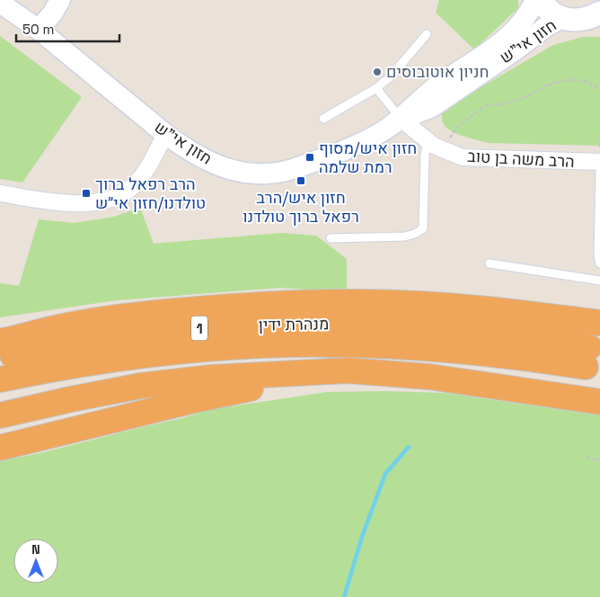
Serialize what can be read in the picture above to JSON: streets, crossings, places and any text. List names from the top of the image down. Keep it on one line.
{"streets":{"highway":["מנהרת ידין","1"],"street":["חזון אי\"ש","הרב משה בן טוב"]},"crossings":[["חזון אי\"ש","הרב משה בן טוב"]],"places":{"other":["חניון אוטובוסים"],"transit":["חזון איש/מסוף רמת שלמה","חזון איש/הרב רפאל ברוך טולדנו","הרב רפאל ברוך טולדנו/חזון אי״ש"]},"scale_bar":"50 m","north":"top"}
